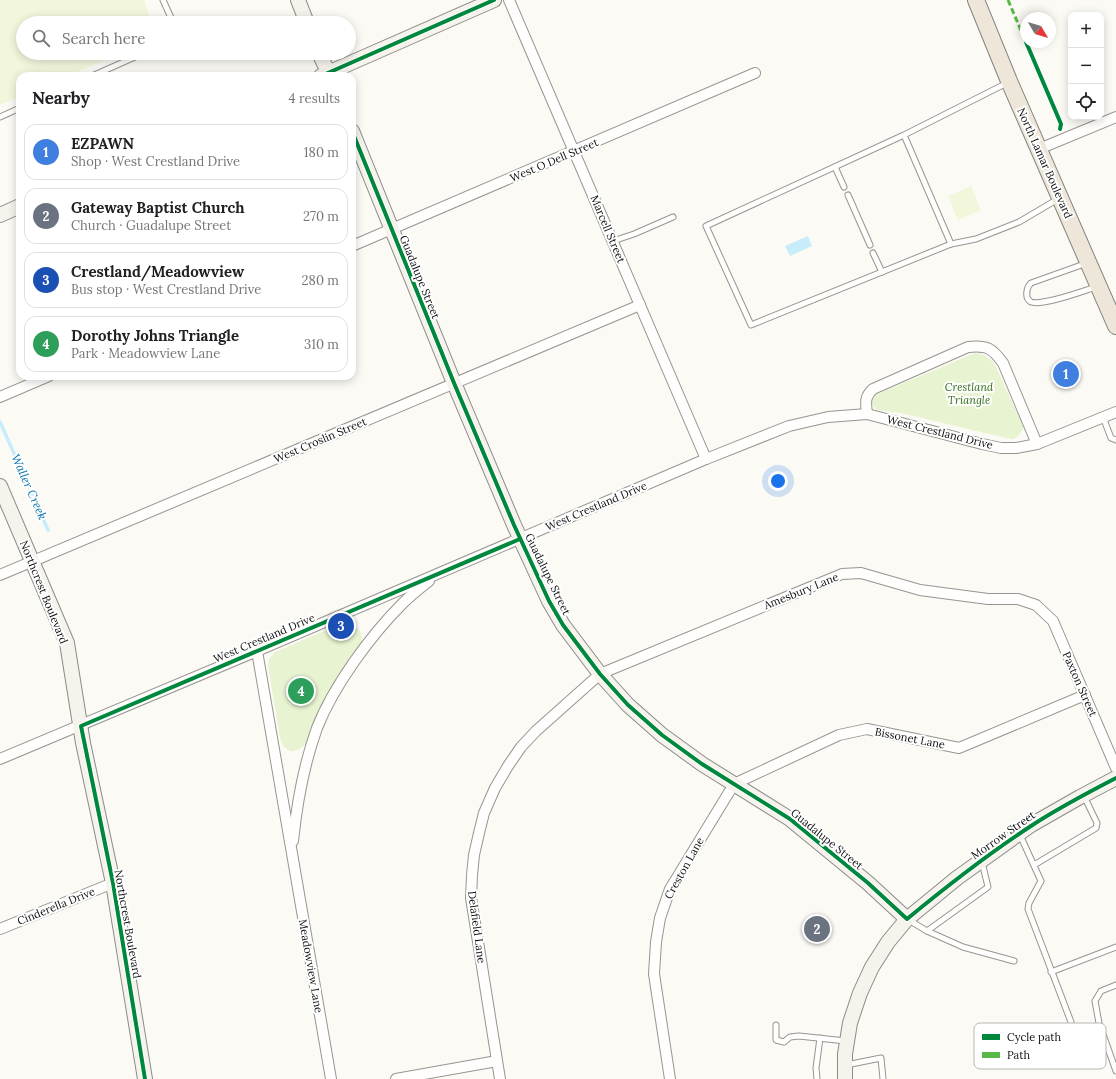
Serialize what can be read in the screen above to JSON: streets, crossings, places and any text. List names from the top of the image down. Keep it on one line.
{"streets":{"main road":["North Lamar Boulevard"],"street":["West O Dell Street","Marcell Street","Guadalupe Street","West Crestland Drive","West Croslin Street","Amesbury Lane","Northcrest Boulevard","Paxton Street","Bissonet Lane","Morrow Street","Creston Lane","Cinderella Drive","Delafield Lane","Meadowview Lane"]},"crossings":[["West O Dell Street","Marcell Street"],["West O Dell Street","Guadalupe Street"],["Marcell Street","West Crestland Drive"],["Marcell Street","West Croslin Street"],["Guadalupe Street","West Crestland Drive"],["Guadalupe Street","West Croslin Street"],["Guadalupe Street","Amesbury Lane"],["Guadalupe Street","Bissonet Lane"],["Guadalupe Street","Morrow Street"],["Guadalupe Street","Creston Lane"],["Guadalupe Street","Delafield Lane"],["West Crestland Drive","Northcrest Boulevard"],["West Crestland Drive","Meadowview Lane"],["West Croslin Street","Northcrest Boulevard"],["Amesbury Lane","Paxton Street"],["Amesbury Lane","Delafield Lane"],["Northcrest Boulevard","Cinderella Drive"],["Paxton Street","Bissonet Lane"],["Bissonet Lane","Creston Lane"]],"water":["Waller Creek"],"parks":["Crestland Triangle"],"legend":["Cycle path","Path"],"north":"bottom right","page":{"map_buttons":["+","−"],"search":"Search here","heading":["Nearby","4 results"],"list":[{"mark":"1","name":"EZPAWN","note":"Shop · West Crestland Drive","value":"180 m"},{"mark":"2","name":"Gateway Baptist Church","note":"Church · Guadalupe Street","value":"270 m"},{"mark":"3","name":"Crestland/Meadowview","note":"Bus stop · West Crestland Drive","value":"280 m"},{"mark":"4","name":"Dorothy Johns Triangle","note":"Park · Meadowview Lane","value":"310 m"}],"pins":["1","3","4","2"]}}
